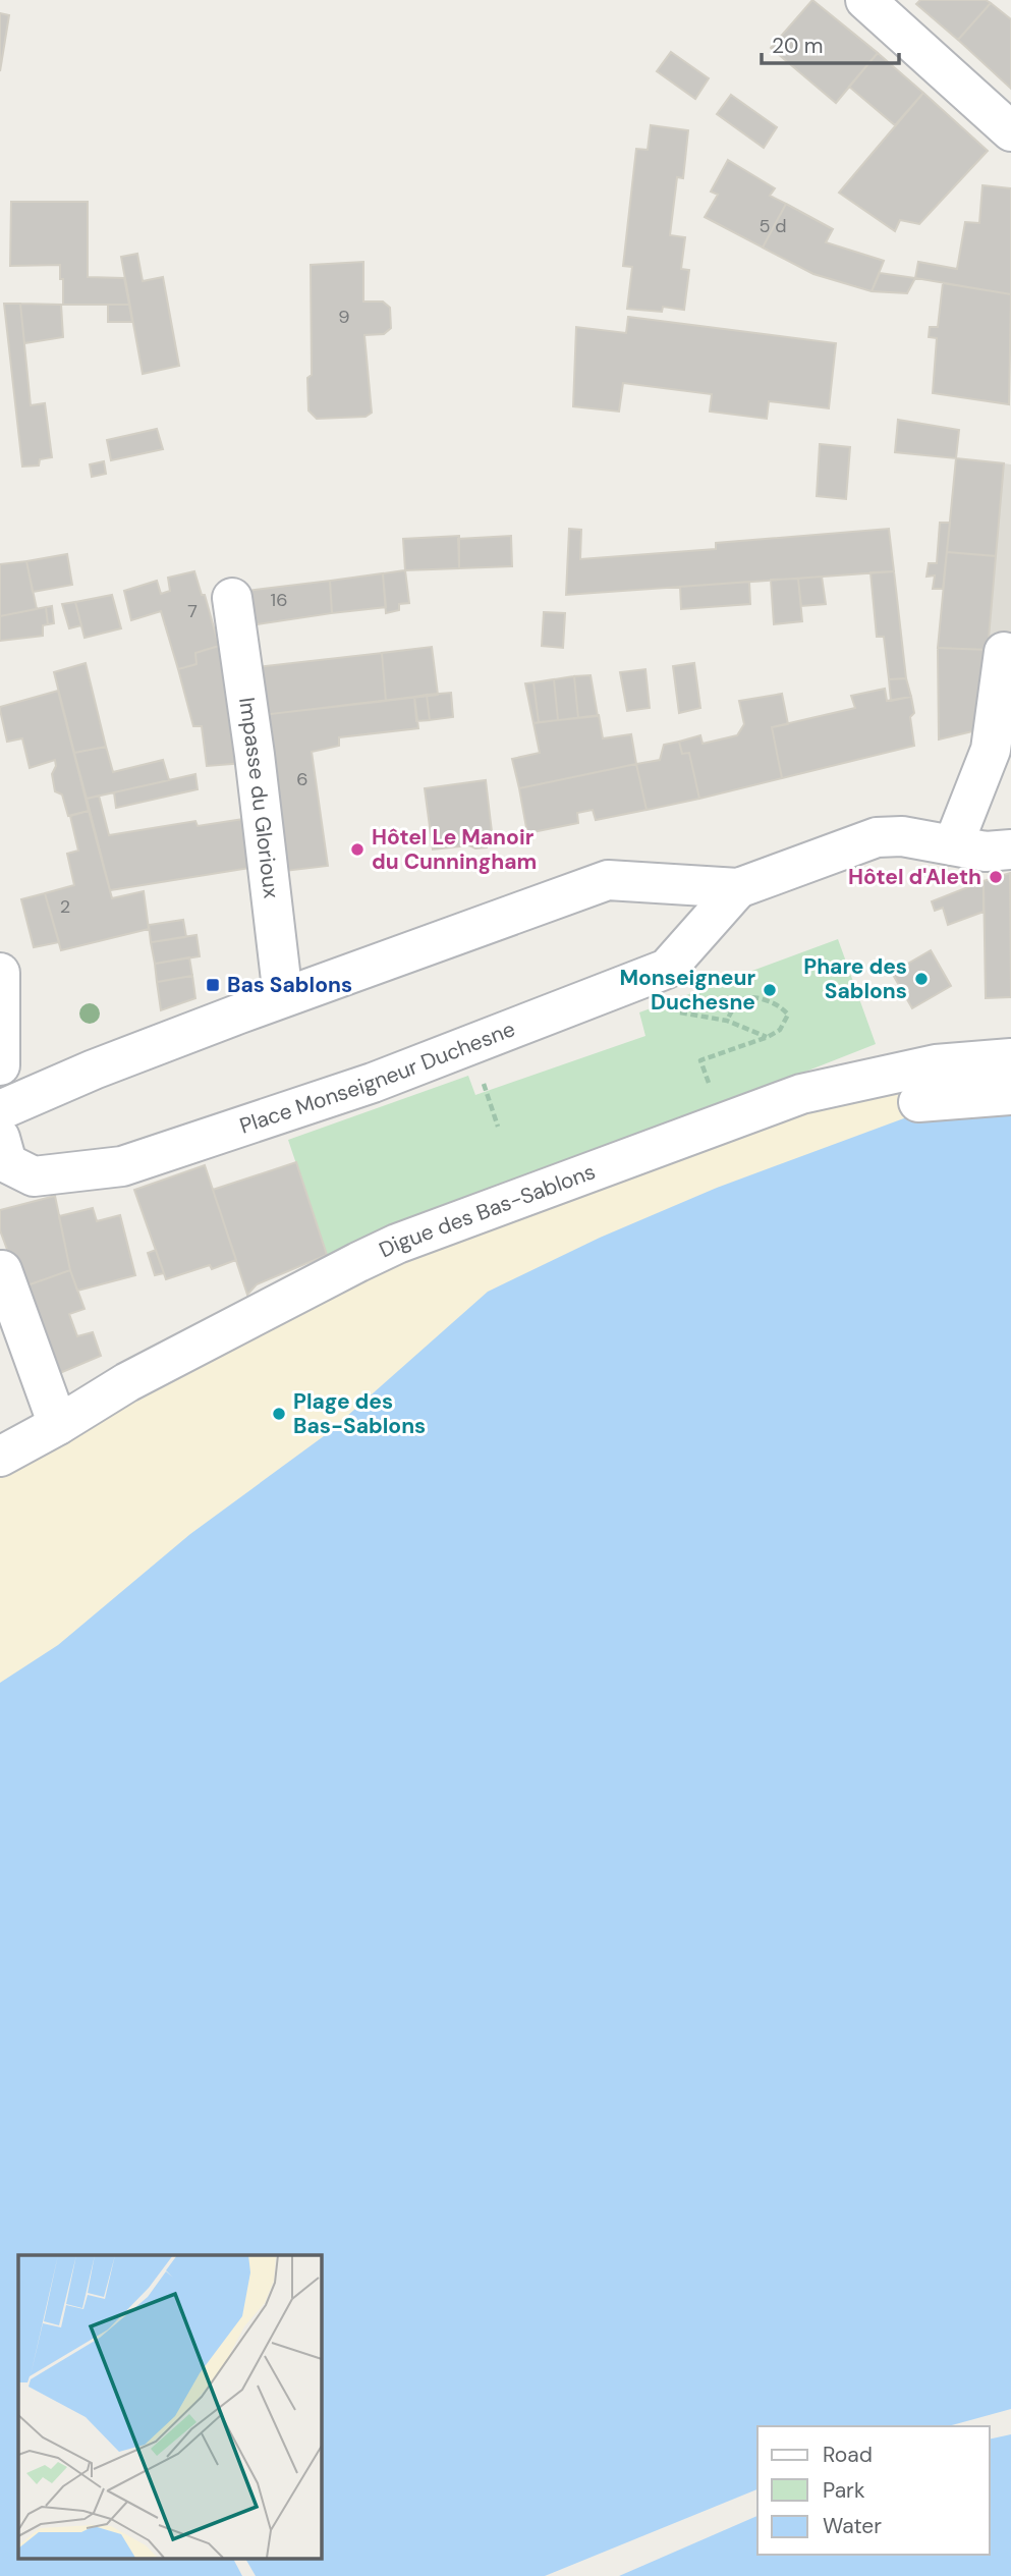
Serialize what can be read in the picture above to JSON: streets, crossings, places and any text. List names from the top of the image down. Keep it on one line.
{"streets":{"street":["Impasse du Glorioux","Place Monseigneur Duchesne","Digue des Bas-Sablons"]},"crossings":[["Impasse du Glorioux","Place Monseigneur Duchesne"]],"places":{"other":["Hôtel Le Manoir du Cunningham","Hôtel d'Aleth","Phare des Sablons","Monseigneur Duchesne","Plage des Bas-Sablons"],"transit":["Bas Sablons"]},"house_numbers":["5 d","9","16","7","6","2"],"legend":["Road","Park","Water"],"scale_bar":"20 m"}
